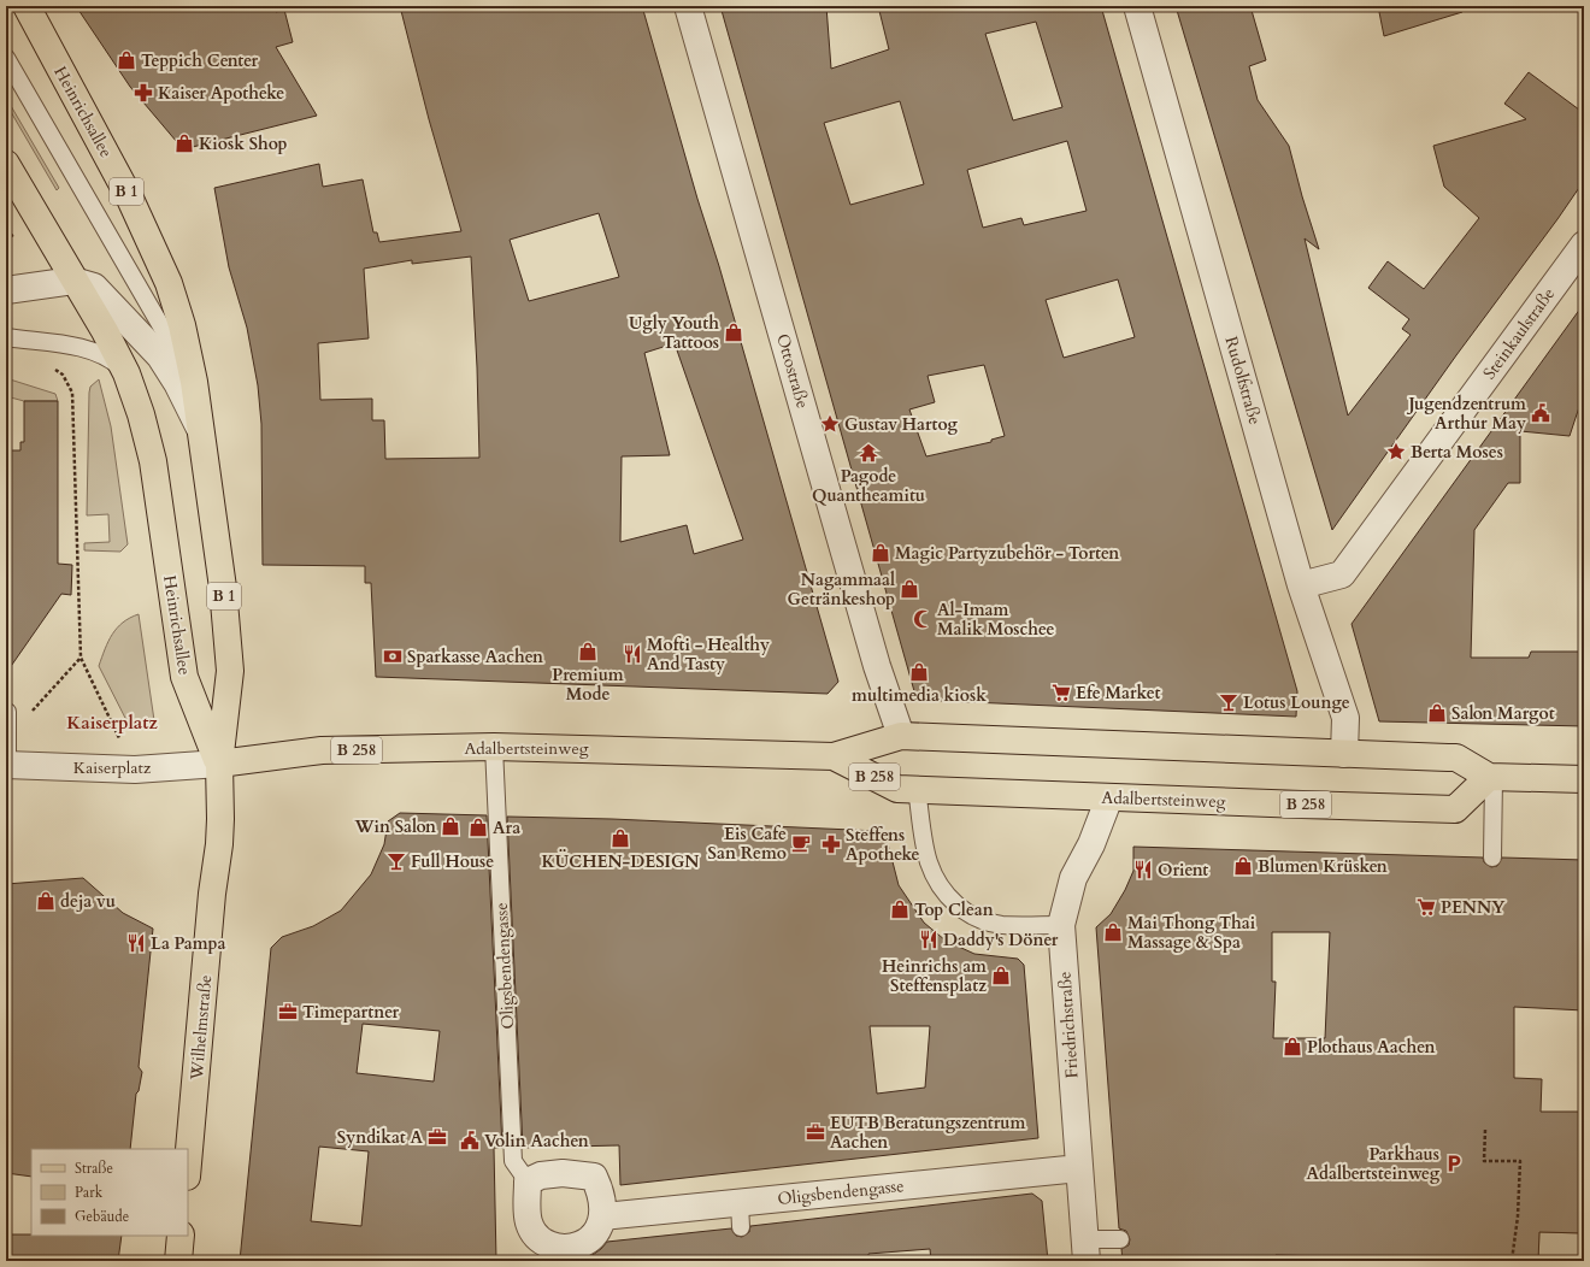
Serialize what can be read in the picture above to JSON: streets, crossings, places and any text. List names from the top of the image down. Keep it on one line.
{"streets":{"main road":["Heinrichsallee","B 1","Adalbertsteinweg","B 258","Wilhelmstraße"],"street":["Steinkaulstraße","Ottostraße","Rudolfstraße","Kaiserplatz","Oligsbendengasse","Friedrichstraße"]},"crossings":[["Heinrichsallee","Adalbertsteinweg"],["Heinrichsallee","Kaiserplatz"],["Heinrichsallee","Wilhelmstraße"],["Steinkaulstraße","Rudolfstraße"],["Ottostraße","Adalbertsteinweg"],["Rudolfstraße","Adalbertsteinweg"],["Adalbertsteinweg","Kaiserplatz"],["Adalbertsteinweg","Oligsbendengasse"],["Adalbertsteinweg","Friedrichstraße"],["Adalbertsteinweg","Wilhelmstraße"],["Kaiserplatz","Wilhelmstraße"],["Oligsbendengasse","Friedrichstraße"]],"districts":["Kaiserplatz"],"places":{"shop":["Teppich Center","Kiosk Shop","Ugly Youth Tattoos","Magic Partyzubehör - Torten","Nagammaal Getränkeshop","Premium Mode","multimedia kiosk","Salon Margot","Win Salon","Ara","KÜCHEN-DESIGN","Blumen Krüsken","deja vu","Top Clean","Mai Thong Thai Massage & Spa","Heinrichs am Steffensplatz","Plothaus Aachen"],"pharmacy":["Kaiser Apotheke","Steffens Apotheke"],"public building":["Jugendzentrum Arthur May","Volin Aachen"],"place":["Gustav Hartog","Berta Moses"],"temple":["Pagode Quantheamitu"],"mosque":["Al-Imam Malik Moschee"],"restaurant":["Mofti - Healthy And Tasty","Orient","Daddy's Döner","La Pampa"],"bank":["Sparkasse Aachen"],"supermarket":["Efe Market","PENNY"],"bar":["Lotus Lounge","Full House"],"cafe":["Eis Cafe San Remo"],"office":["Timepartner","EUTB Beratungszentrum Aachen","Syndikat A"],"parking":["Parkhaus Adalbertsteinweg"]},"legend":["Straße","Park","Gebäude"]}
